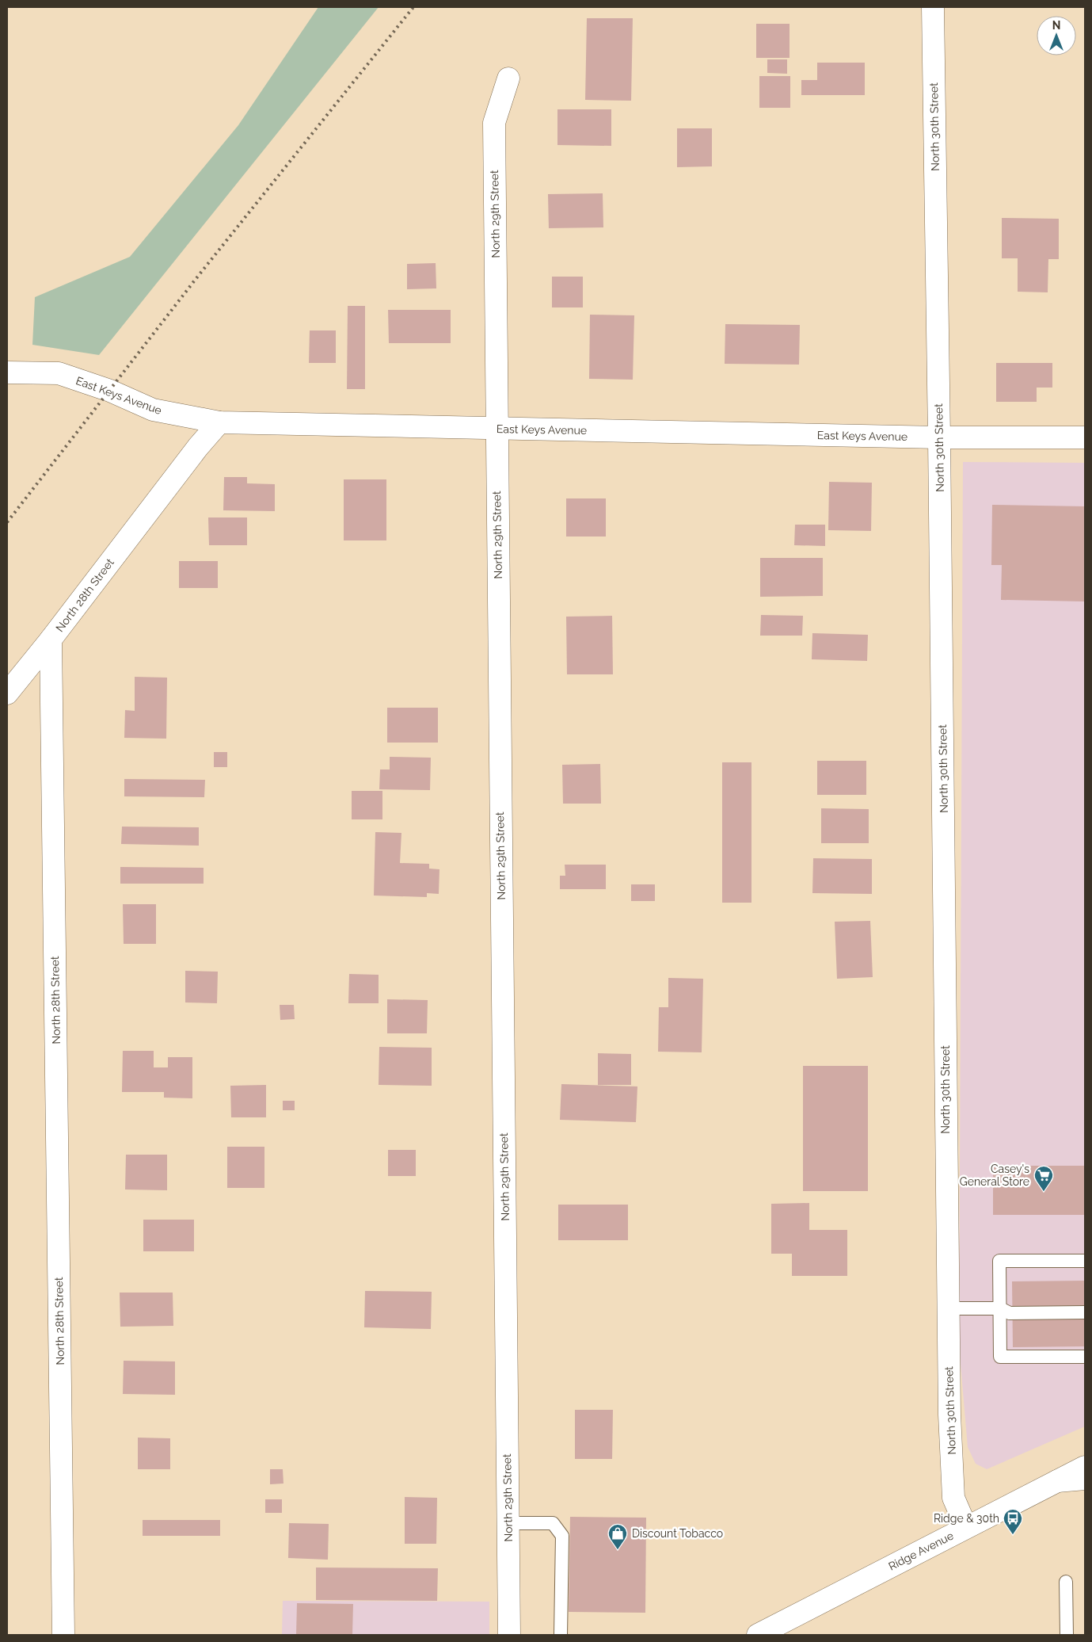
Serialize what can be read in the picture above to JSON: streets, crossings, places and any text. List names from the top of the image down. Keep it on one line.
{"streets":{"street":["North 30th Street","North 29th Street","East Keys Avenue","North 28th Street","Ridge Avenue"]},"crossings":[["North 30th Street","East Keys Avenue"],["North 30th Street","Ridge Avenue"],["North 29th Street","East Keys Avenue"],["East Keys Avenue","North 28th Street"]],"places":{"supermarket":["Casey's General Store"],"bus stop":["Ridge & 30th"],"shop":["Discount Tobacco"]},"north":"top"}
